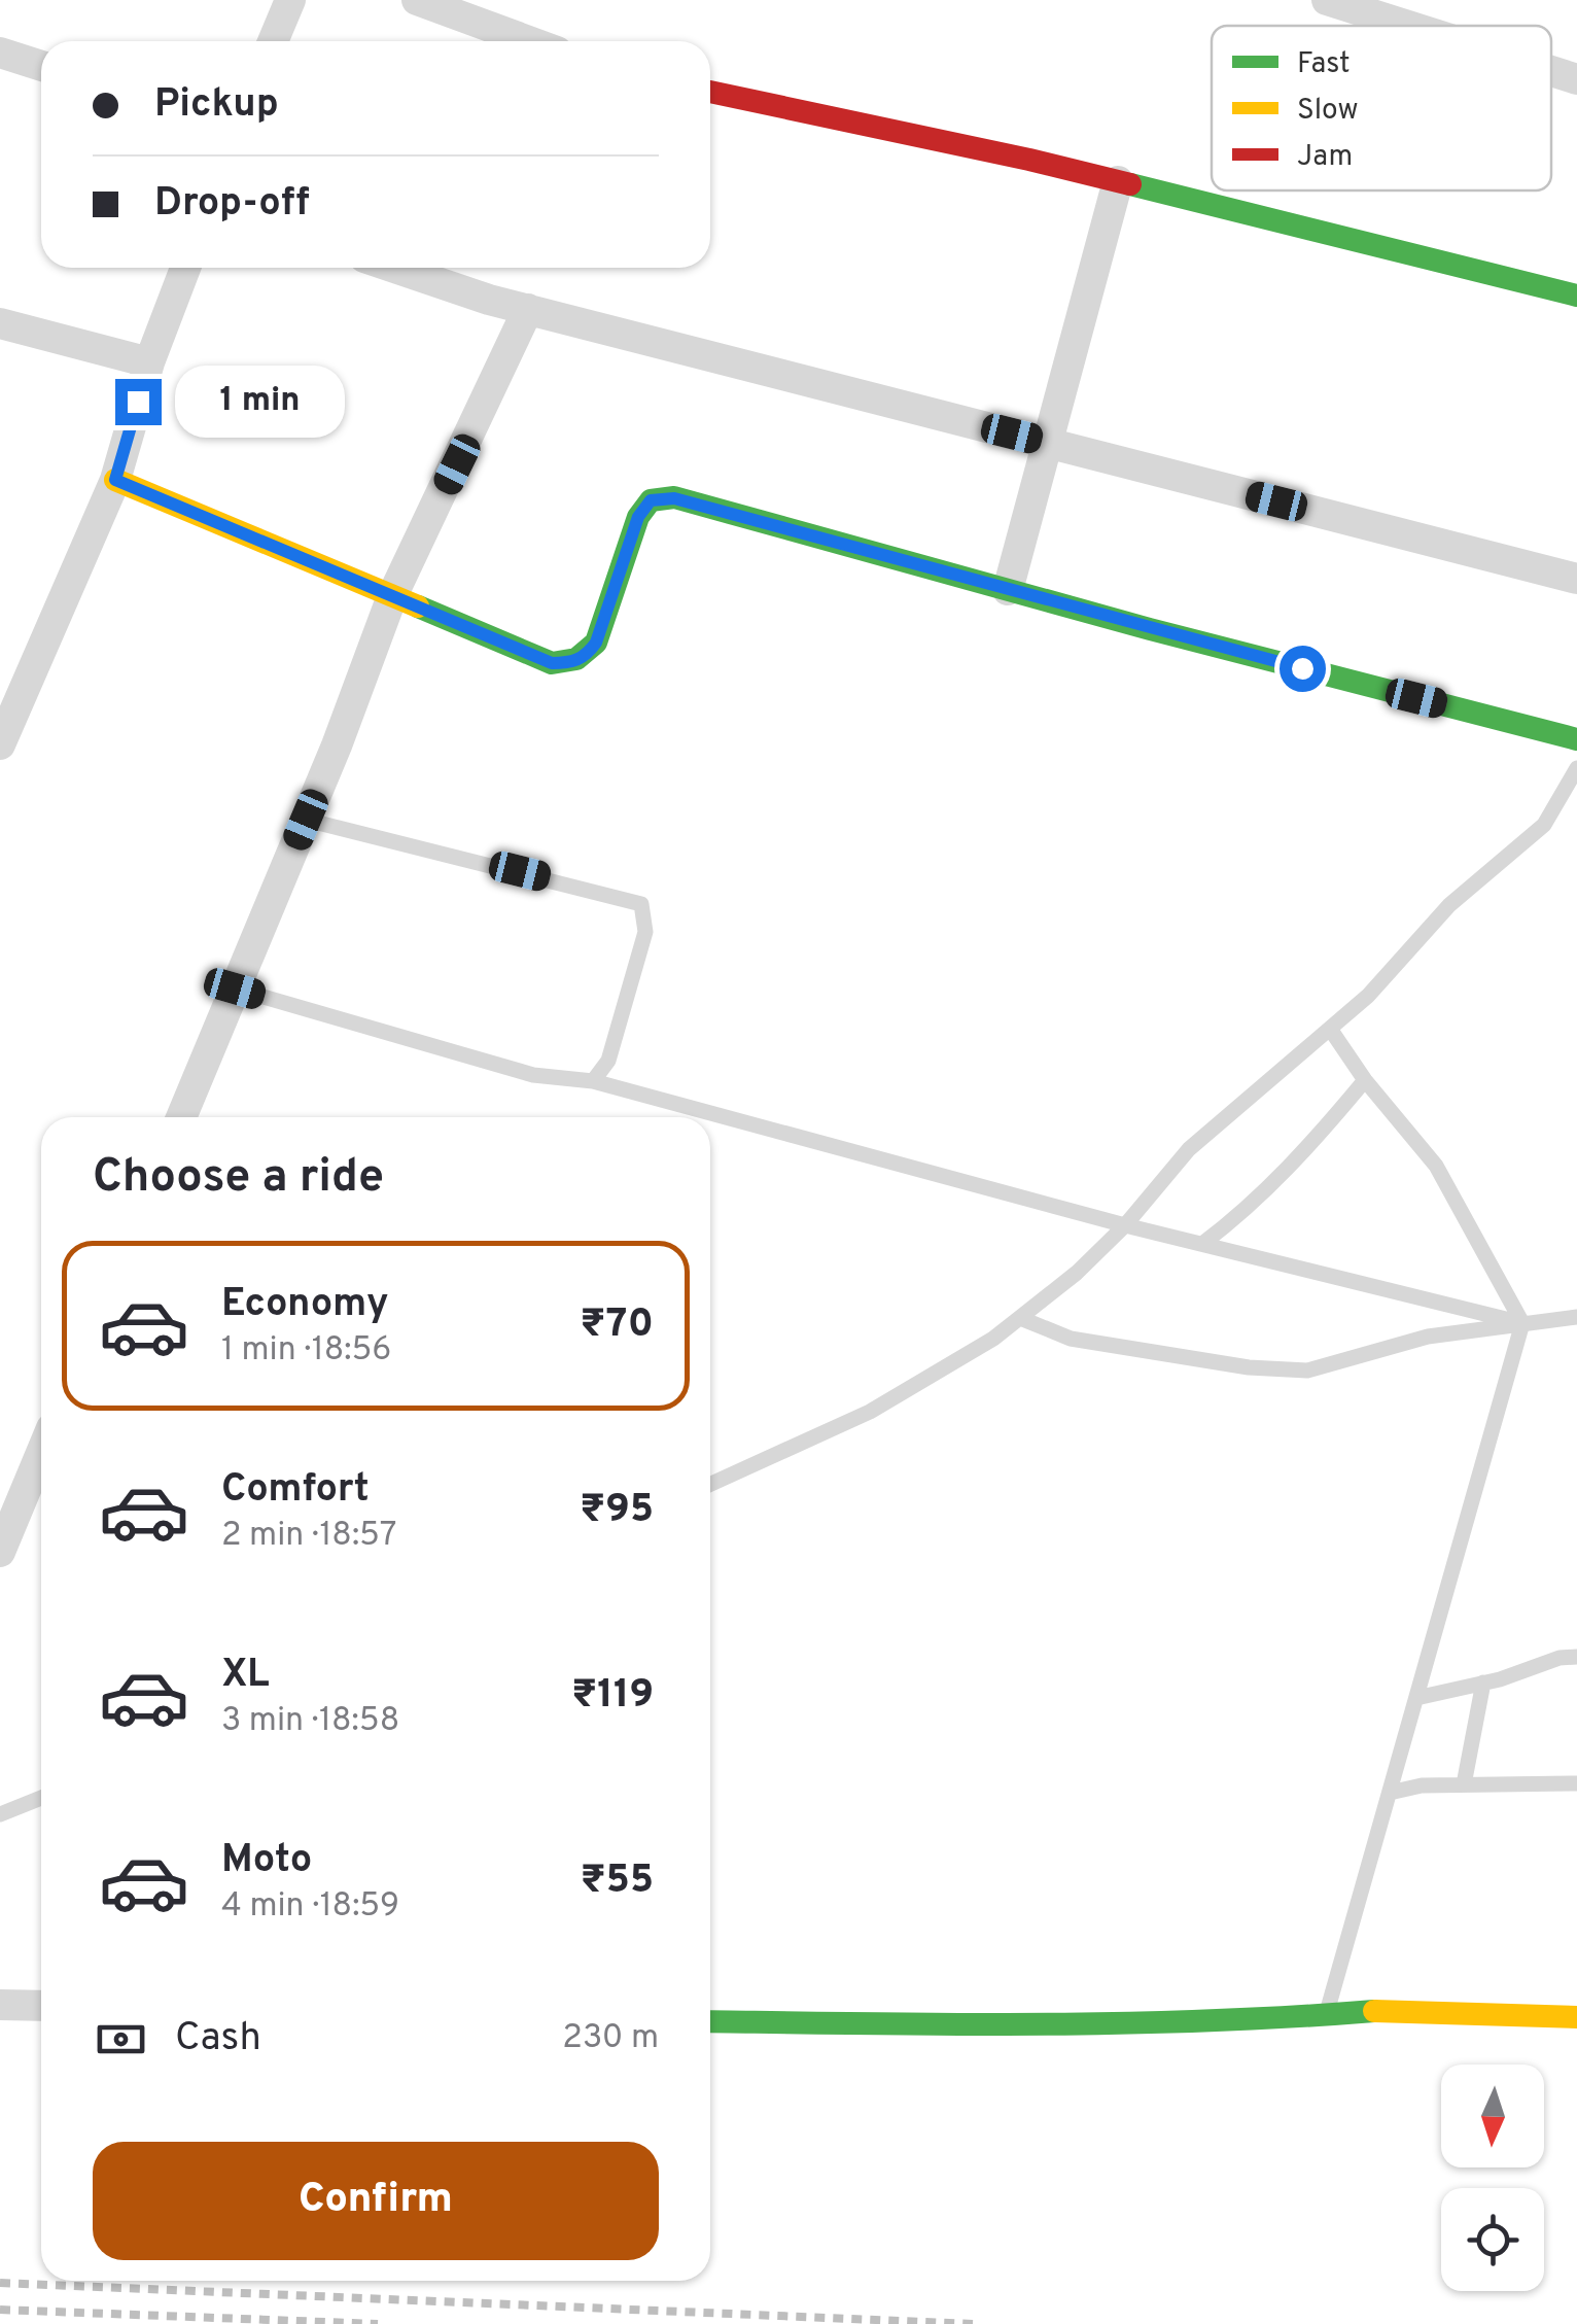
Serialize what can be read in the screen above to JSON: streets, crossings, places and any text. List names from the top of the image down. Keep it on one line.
{"legend":["Fast","Slow","Jam"],"north":"bottom","page":{"banner":["Pickup","Drop-off"],"bubble":"1 min","heading":"Choose a ride","list":[{"name":"Economy","note":"1 min · 18:56","value":"₹70"},{"name":"Comfort","note":"2 min · 18:57","value":"₹95"},{"name":"XL","note":"3 min · 18:58","value":"₹119"},{"name":"Moto","note":"4 min · 18:59","value":"₹55"}],"pay":["Cash","230 m"],"buttons":"Confirm"}}
